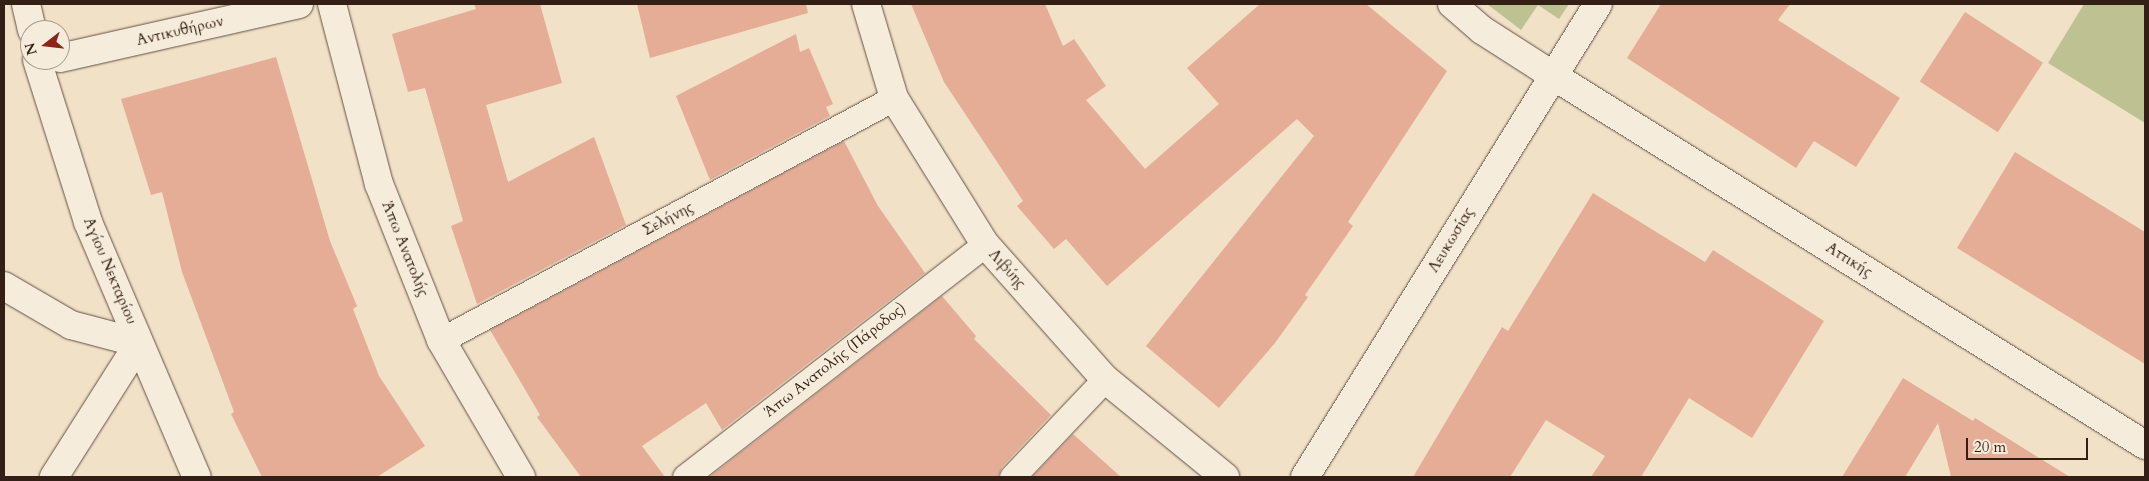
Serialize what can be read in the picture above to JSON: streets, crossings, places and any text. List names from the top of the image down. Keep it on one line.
{"streets":{"street":["Αντικυθήρων","Λευκωσίας","Άπω Ανατολής","Αττικής","Λιβύης","Αγίου Νεκταρίου"],"lane":["Σελήνης","Άπω Ανατολής (Πάροδος)"]},"crossings":[["Σελήνης","Άπω Ανατολής"],["Σελήνης","Λιβύης"],["Λευκωσίας","Αττικής"],["Λιβύης","Άπω Ανατολής (Πάροδος)"]],"scale_bar":"20 m","north":"left"}
